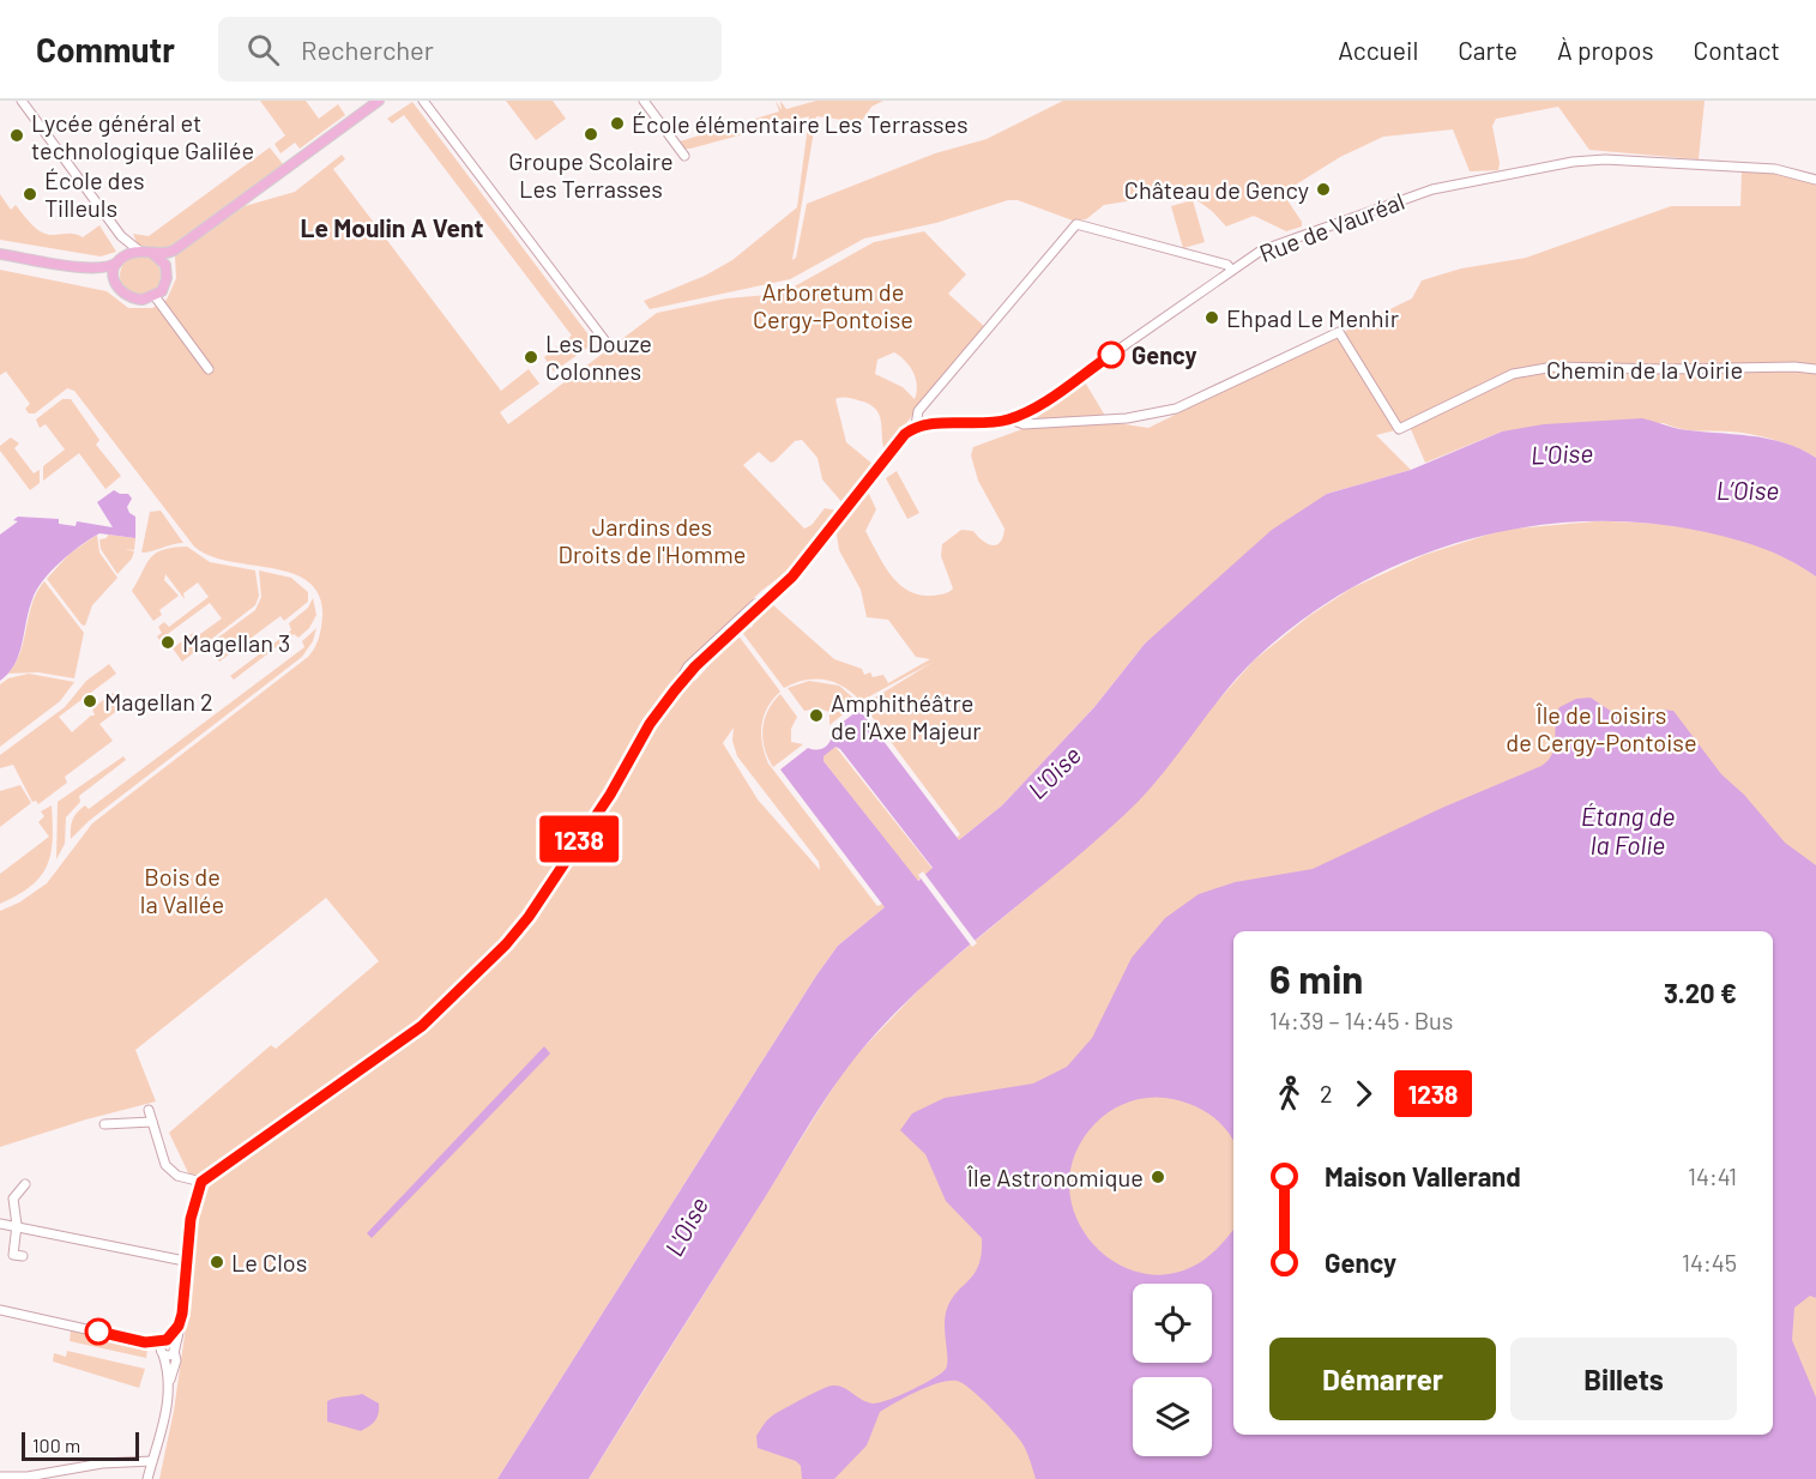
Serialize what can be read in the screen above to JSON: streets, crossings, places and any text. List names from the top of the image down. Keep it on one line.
{"streets":{"street":["Rue de Vauréal","Chemin de la Voirie"]},"crossings":[["Rue de Vauréal","Chemin de la Voirie"]],"districts":["Le Moulin A Vent"],"water":["L'Oise","L’Oise","Étang de la Folie"],"parks":["Arboretum de Cergy‐Pontoise","Jardins des Droits de l'Homme","Île de Loisirs de Cergy-Pontoise","Bois de la Vallée"],"places":["École élémentaire Les Terrasses","Groupe Scolaire Les Terrasses","Lycée général et technologique Galilée","Château de Gency","École des Tilleuls","Ehpad Le Menhir","Gency","Les Douze Colonnes","Magellan 3","Magellan 2","Amphithéâtre de l'Axe Majeur","Île Astronomique","Le Clos"],"lines":["bus line 1238"],"scale_bar":"100 m","page":{"header":"Commutr","search":"Rechercher","nav":["Accueil","Carte","À propos","Contact"],"on_map":"1238","heading":["6 min","14:39 – 14:45 · Bus","3.20 €"],"legs":["2","1238"],"list":[{"name":"Maison Vallerand","value":"14:41"},{"name":"Gency","value":"14:45"}],"buttons":["Démarrer","Billets"],"scale":"100 m"}}
